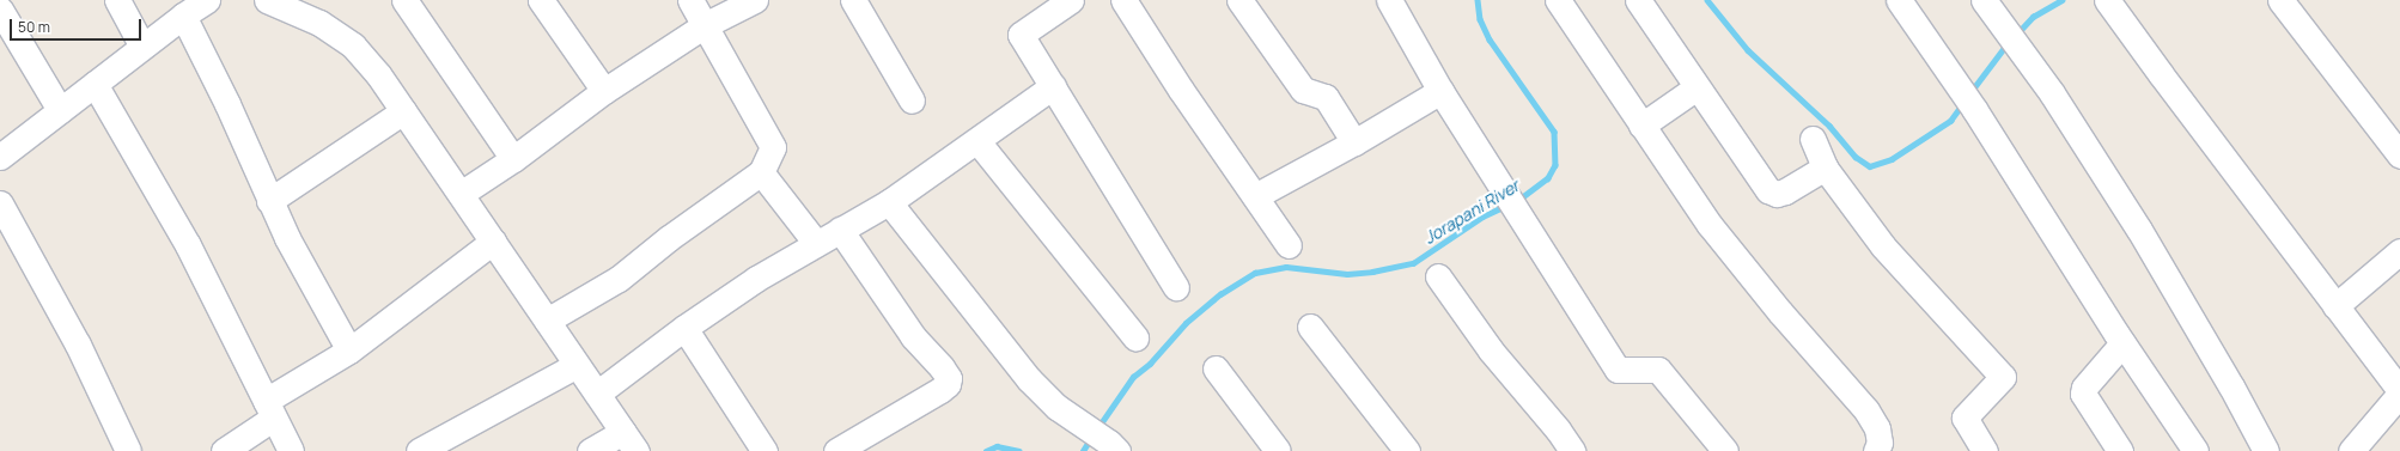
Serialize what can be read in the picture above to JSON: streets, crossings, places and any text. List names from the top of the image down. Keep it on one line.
{"water":["Jorapani River"],"scale_bar":"50 m"}
